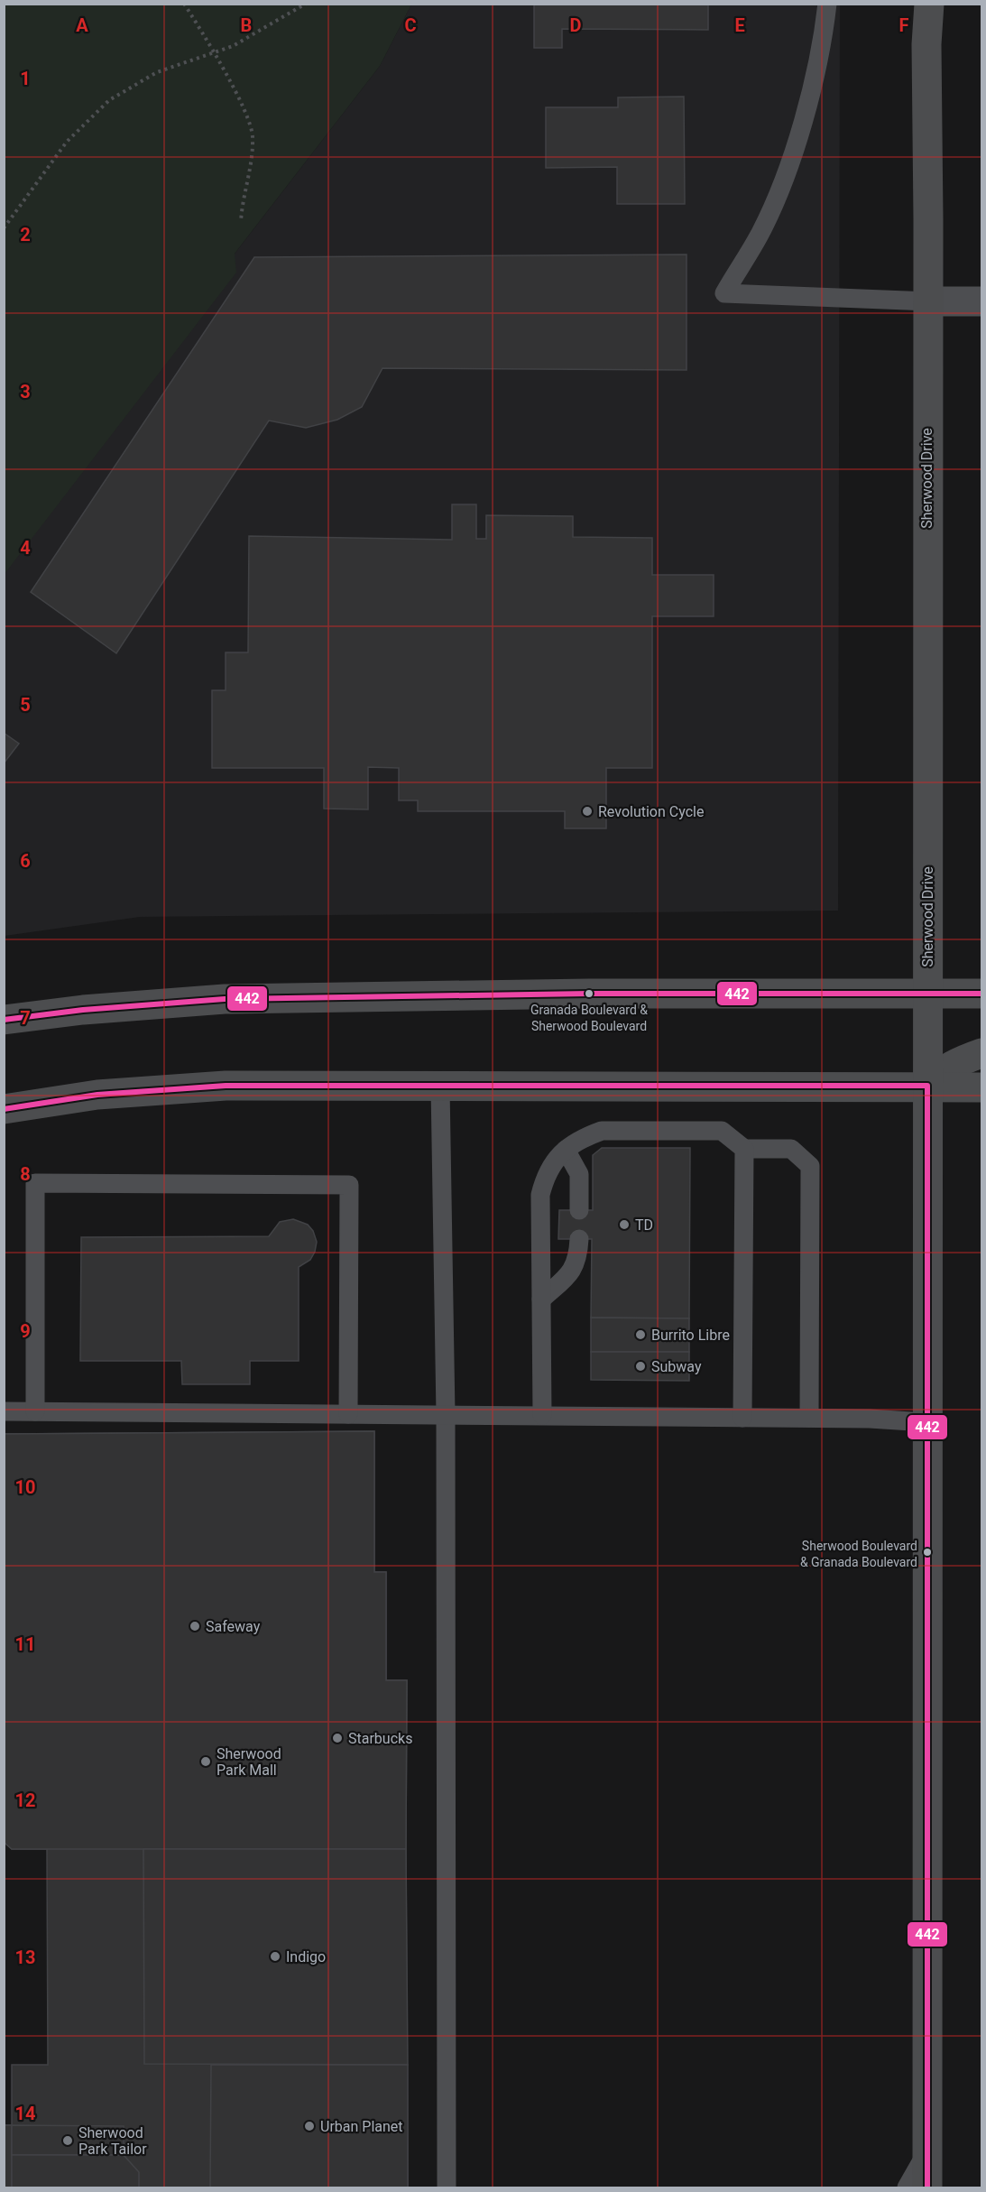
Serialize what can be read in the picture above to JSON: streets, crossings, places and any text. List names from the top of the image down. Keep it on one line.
{"streets":{"main road":["Sherwood Drive"]},"places":["Revolution Cycle","Granada Boulevard & Sherwood Boulevard","TD","Burrito Libre","Subway","Sherwood Boulevard & Granada Boulevard","Safeway","Starbucks","Sherwood Park Mall","Indigo","Urban Planet","Sherwood Park Tailor"],"lines":["transit line 442"],"grid":{"columns":["A","B","C","D","E","F"],"rows":["1","2","3","4","5","6","7","8","9","10","11","12","13","14"]}}
